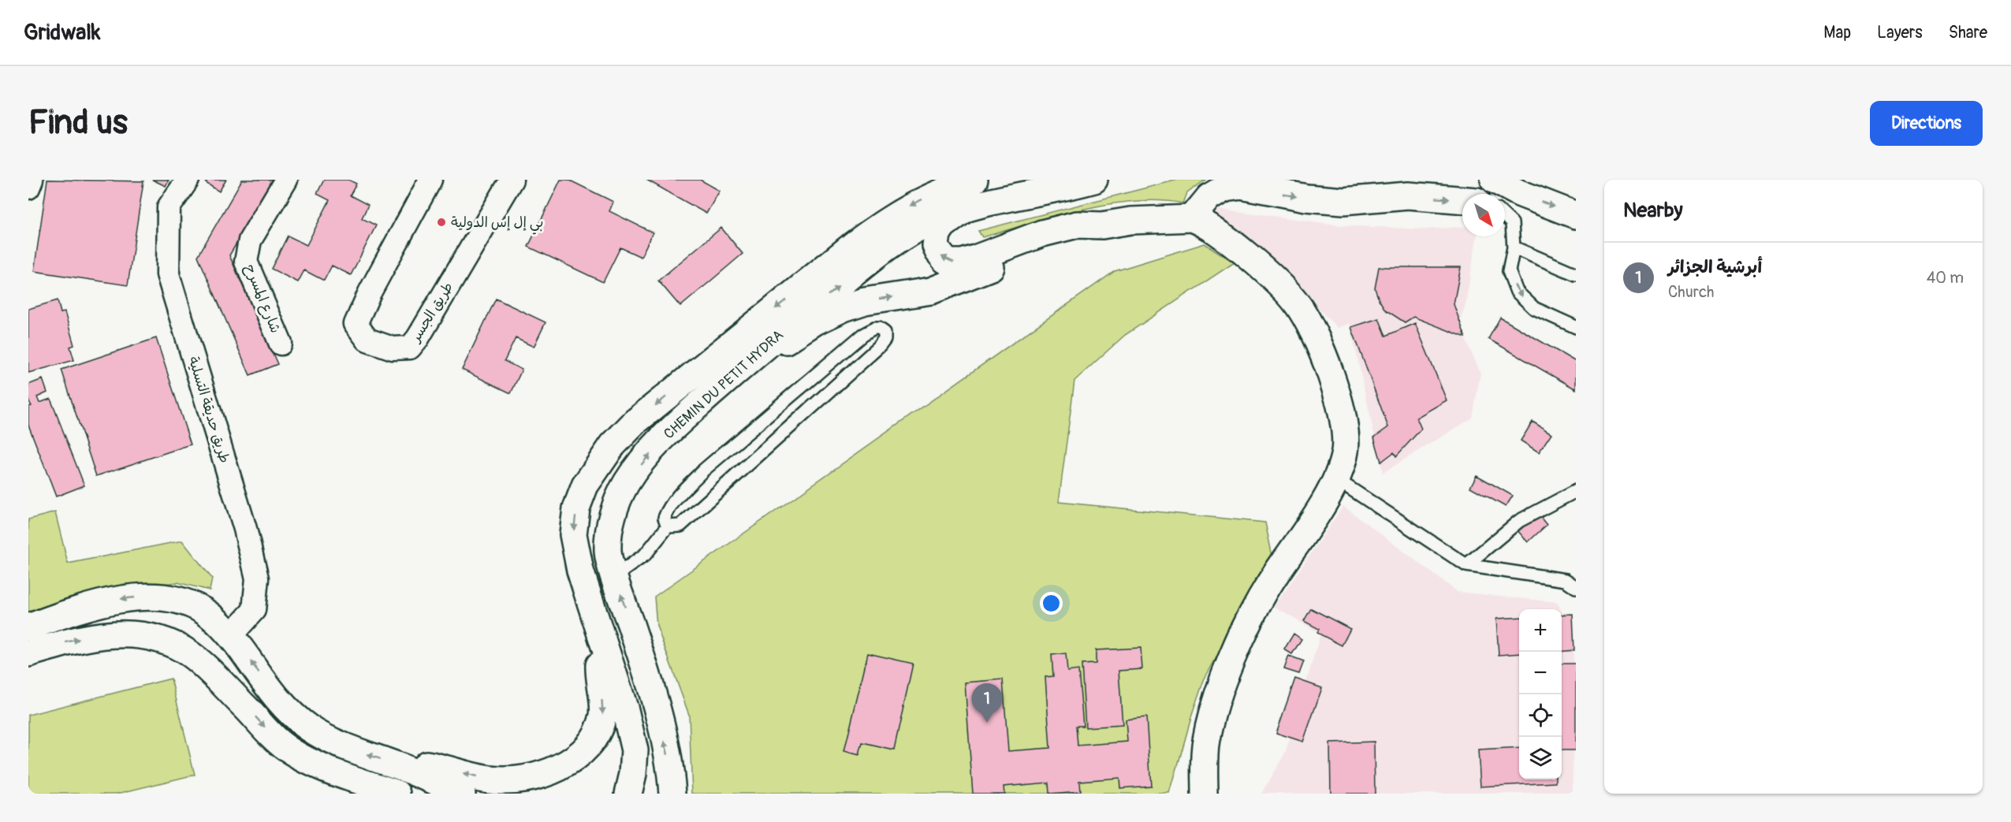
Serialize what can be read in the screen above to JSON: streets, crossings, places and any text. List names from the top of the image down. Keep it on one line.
{"streets":{"main road":["CHEMIN DU PETIT HYDRA"],"street":["شارع المسرح","طريق الجسر","طريق حديقة التسلية"]},"places":["بي إل إس الدولية"],"north":"bottom right","page":{"header":"Gridwalk","nav":["Map","Layers","Share"],"buttons":"Directions","title":"Find us","heading":"Nearby","list":[{"mark":"1","name":"أبرشية الجزائر","note":"Church","value":"40 m"}],"map_buttons":["+","−"],"pins":"1"}}
